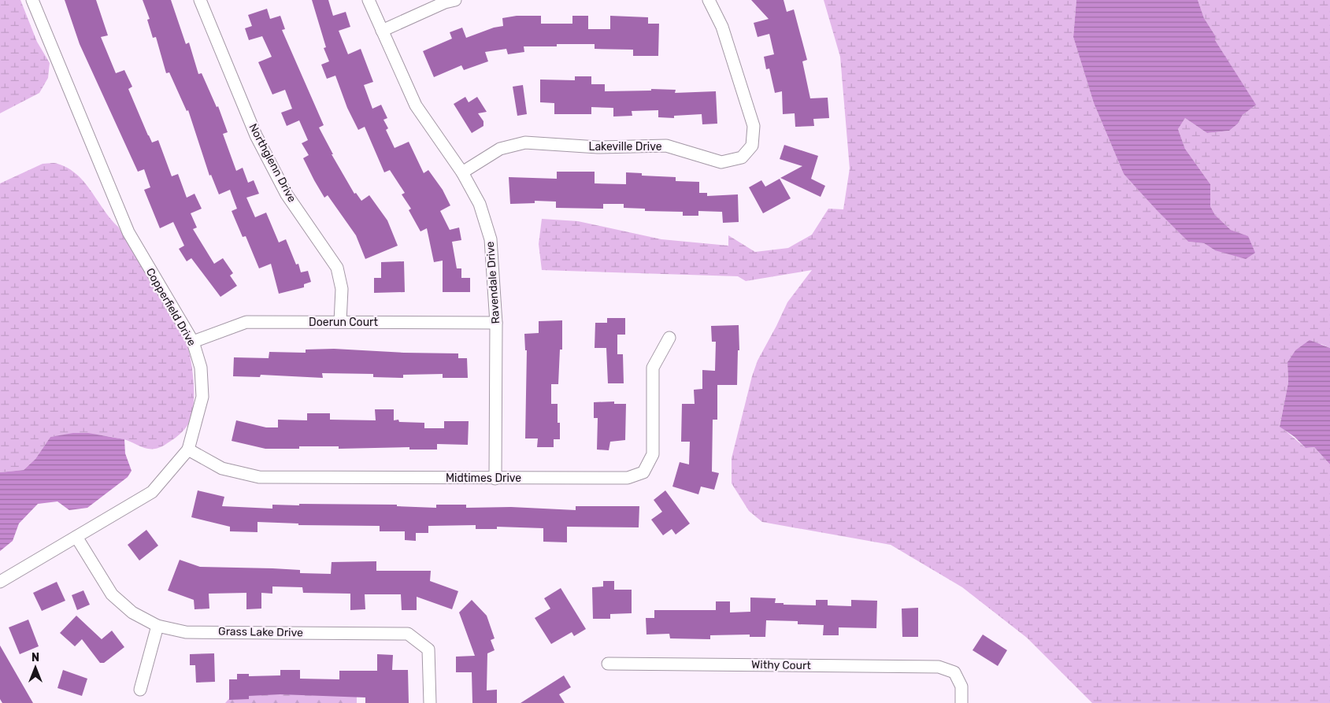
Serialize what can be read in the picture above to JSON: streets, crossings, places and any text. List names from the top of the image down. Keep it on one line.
{"streets":{"street":["Lakeville Drive","Northglenn Drive","Ravendale Drive","Copperfield Drive","Doerun Court","Midtimes Drive","Grass Lake Drive","Withy Court"]},"crossings":[["Lakeville Drive","Ravendale Drive"],["Northglenn Drive","Doerun Court"],["Ravendale Drive","Doerun Court"],["Ravendale Drive","Midtimes Drive"],["Copperfield Drive","Doerun Court"],["Copperfield Drive","Midtimes Drive"],["Copperfield Drive","Grass Lake Drive"]],"north":"top"}
